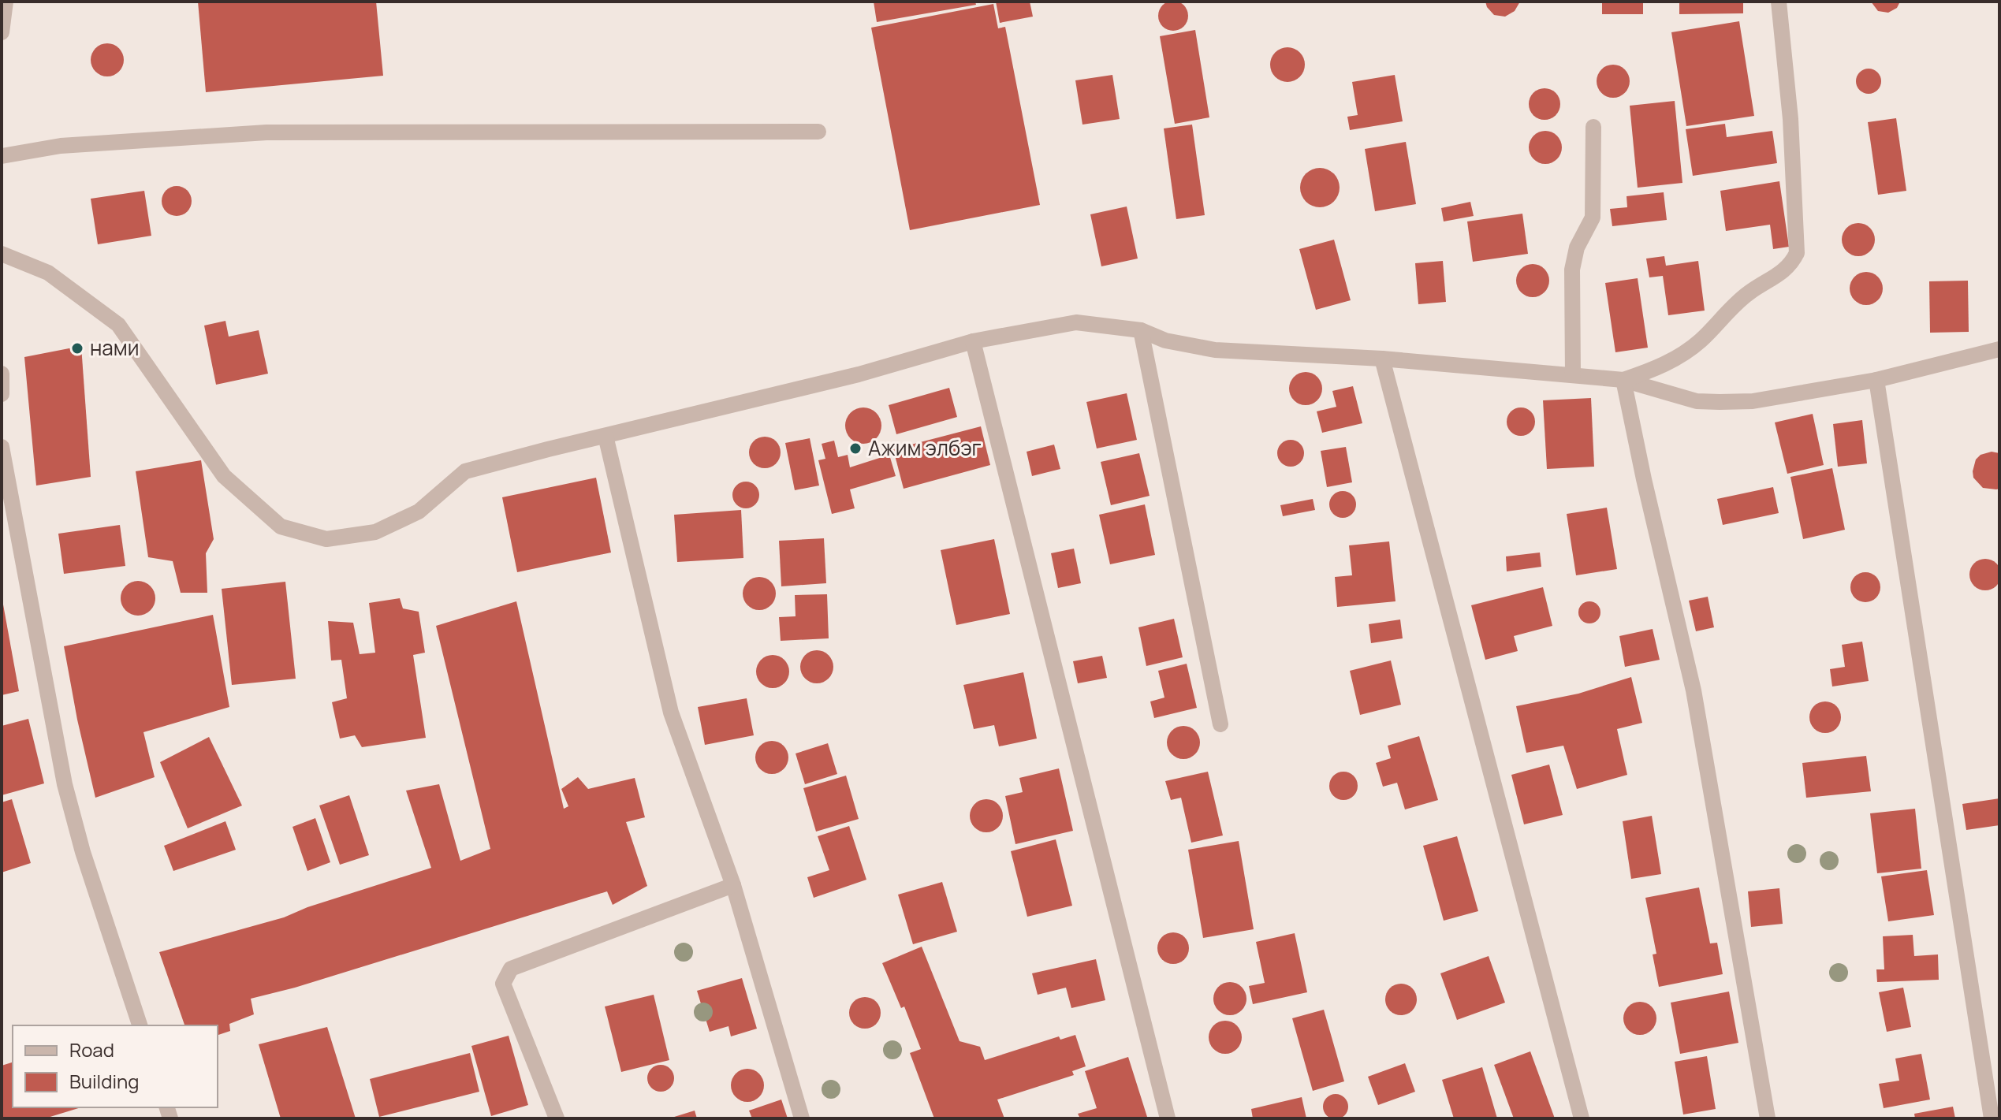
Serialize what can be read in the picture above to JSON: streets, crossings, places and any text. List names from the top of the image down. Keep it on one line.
{"places":["нами","Ажим элбэг"],"legend":["Road","Building"]}
